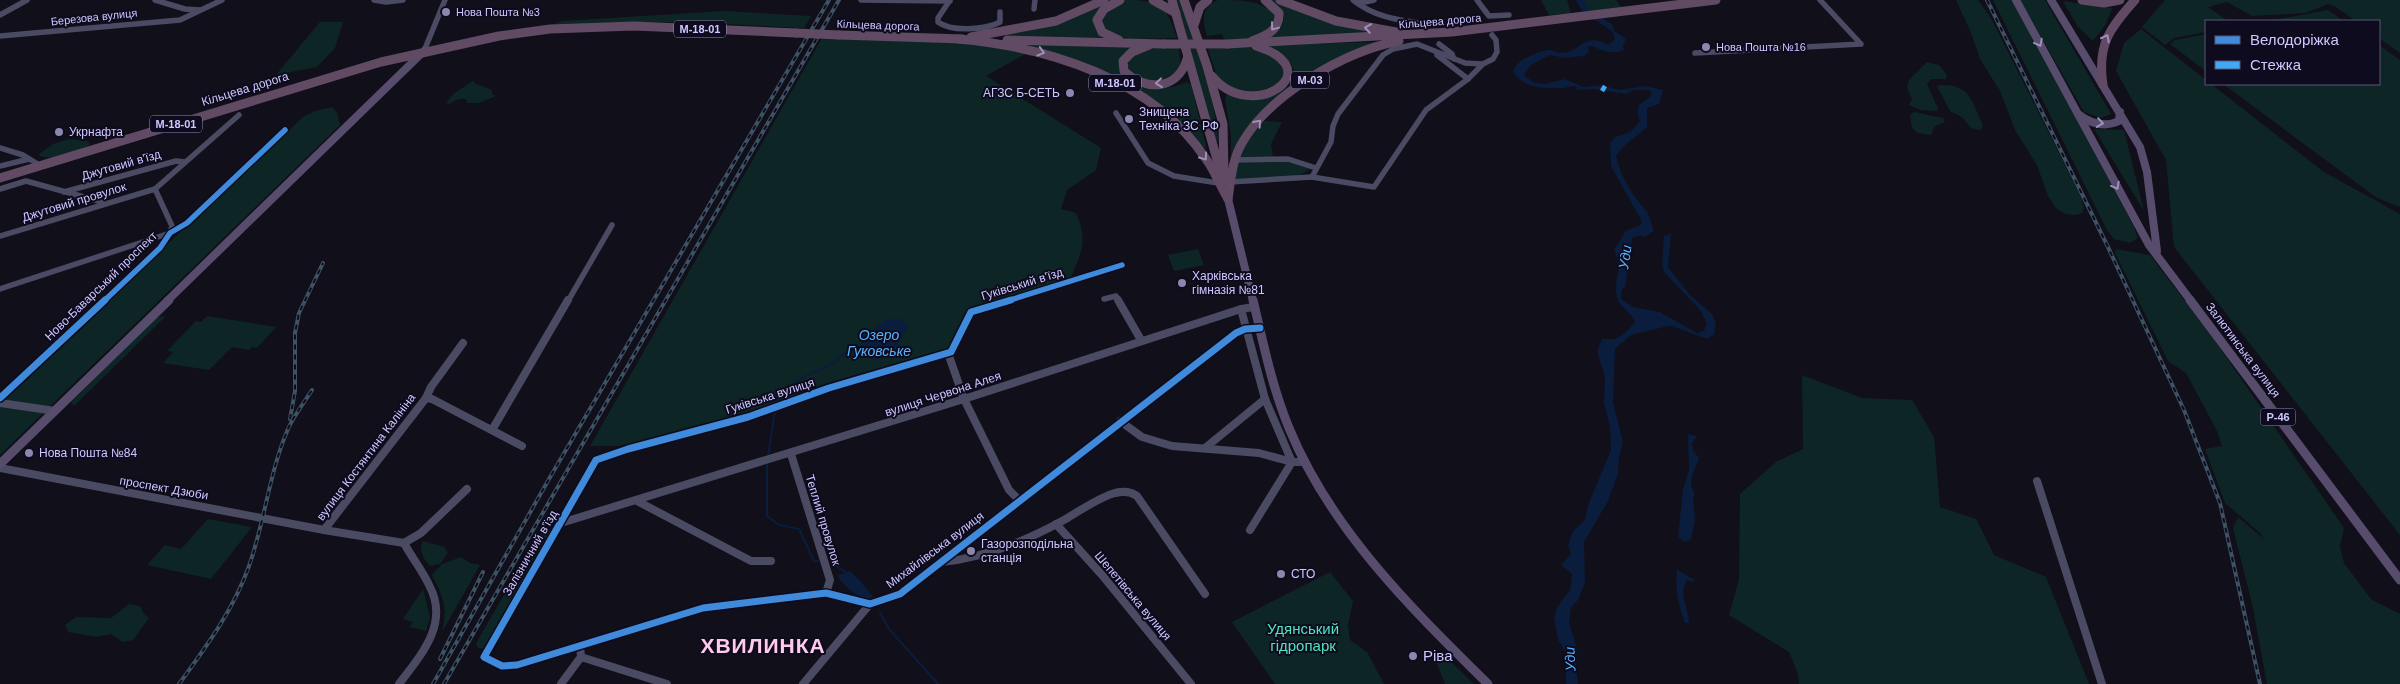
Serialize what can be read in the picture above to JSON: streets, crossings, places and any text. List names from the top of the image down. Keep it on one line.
{"streets":{"highway":["Кільцева дорога","М-18-01","М-03"],"main road":["Залютинська вулиця","Р-46"],"street":["Березова вулиця","Джутовий в’їзд","Джутовий провулок","Гуківський в’їзд","Ново-Баварський проспект","вулиця Червона Алея","Гуківська вулиця","вулиця Костянтина Калініна","проспект Дзюби","Теплий провулок","Михайлівська вулиця","Залізничний в’їзд","Шепетівська вулиця"]},"crossings":[["Кільцева дорога","М-18-01"],["Кільцева дорога","М-03"],["М-18-01","М-03"],["Джутовий провулок","Ново-Баварський проспект"],["Гуківський в’їзд","Гуківська вулиця"],["Залютинська вулиця","Р-46"],["вулиця Червона Алея","Теплий провулок"],["вулиця Червона Алея","Залізничний в’їзд"],["Гуківська вулиця","Залізничний в’їзд"],["вулиця Костянтина Калініна","проспект Дзюби"]],"districts":["ХВИЛИНКА"],"water":["Уди","Озеро Гуковське"],"parks":["Удянський гідропарк"],"places":["Нова Пошта №3","Нова Пошта №16","АГЗС Б-СЕТЬ","Знищена Техніка ЗС РФ","Укрнафта","Харківська гімназія №81","Нова Пошта №84","Газорозподільна станція","СТО","Ріва"],"legend":["Велодоріжка","Стежка"]}
